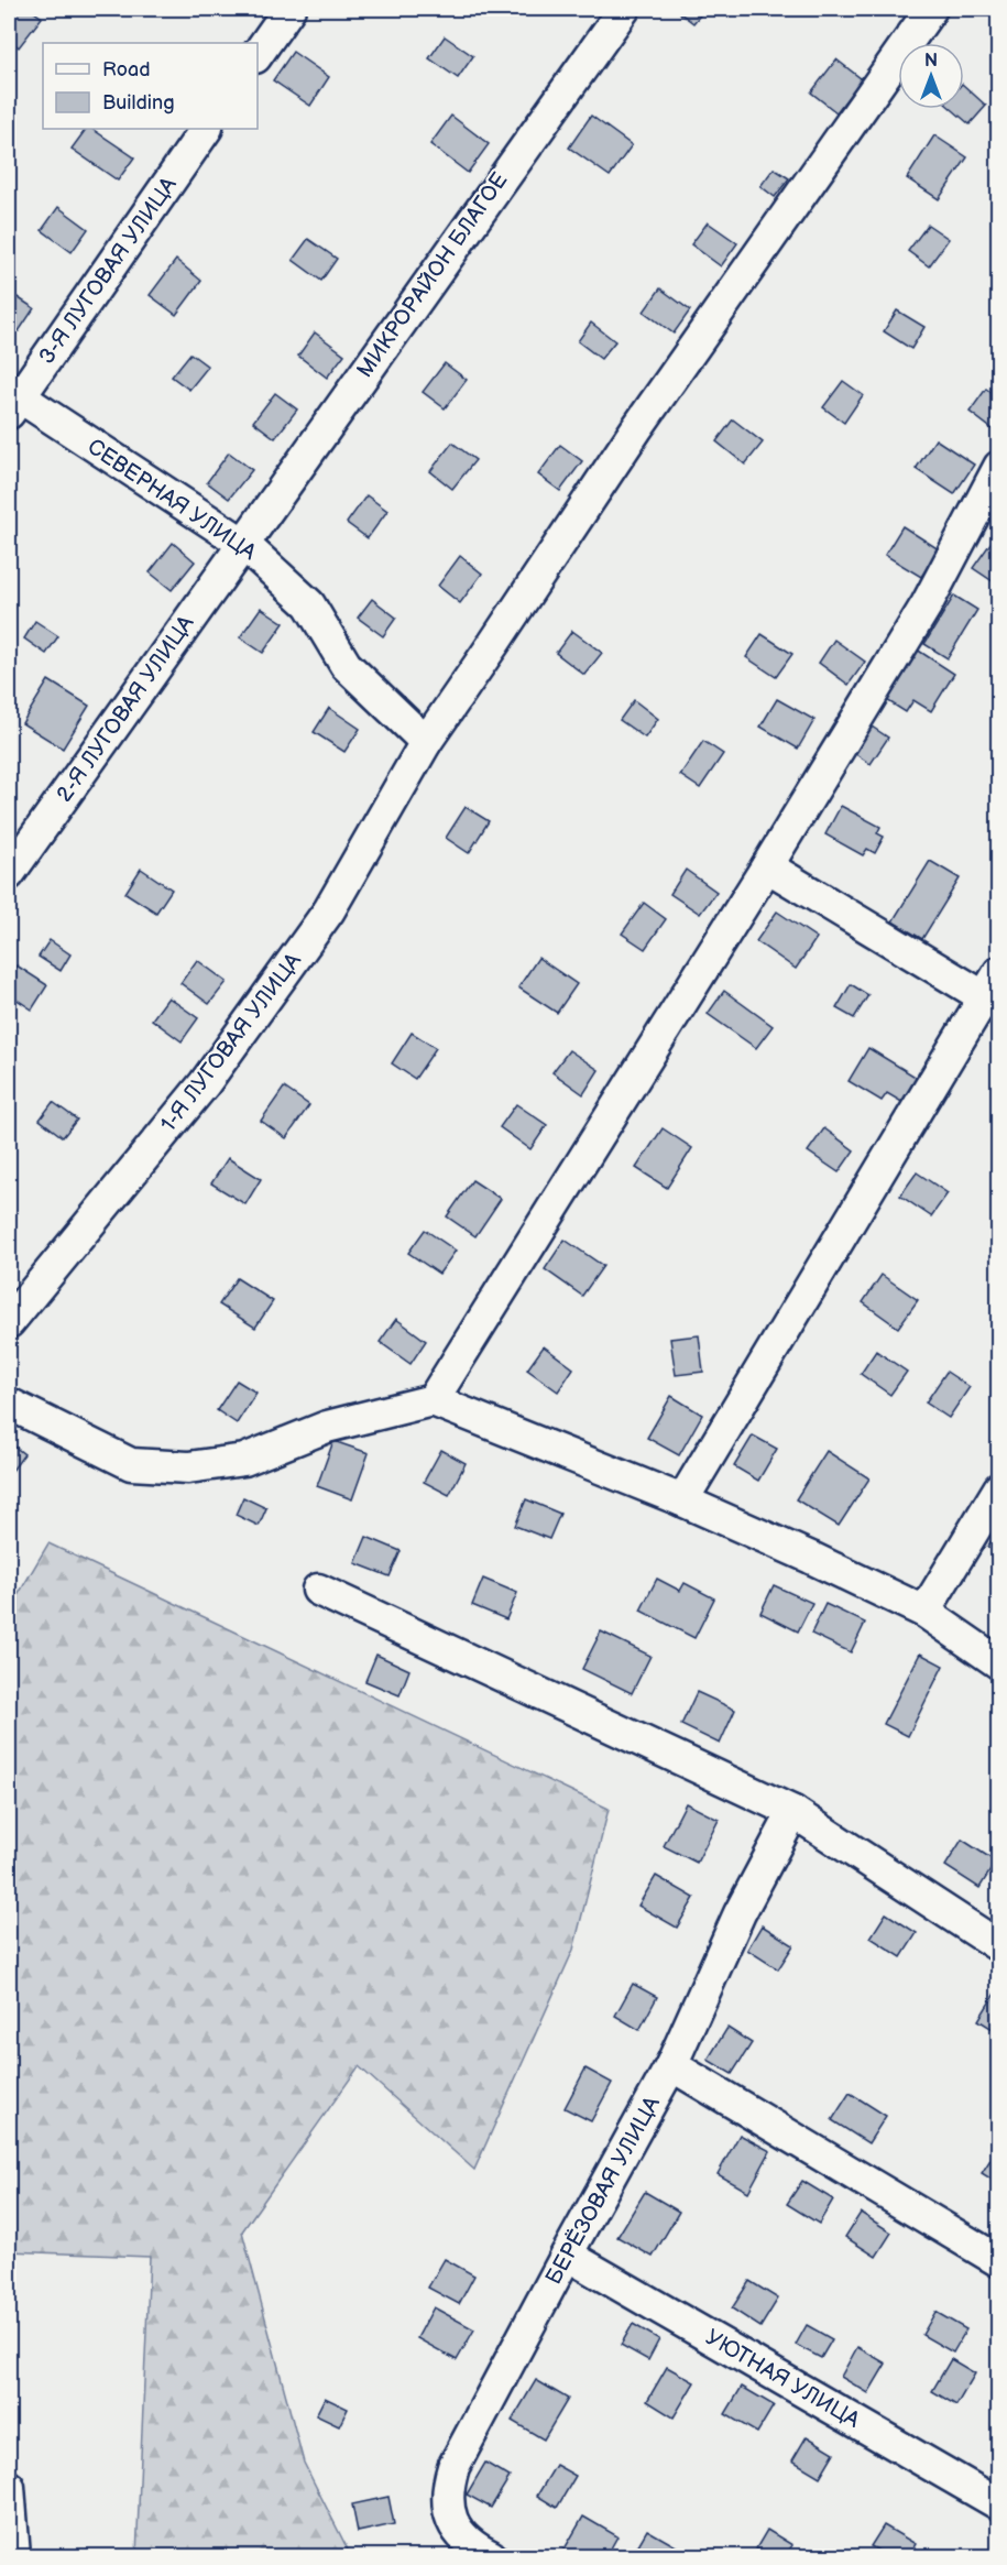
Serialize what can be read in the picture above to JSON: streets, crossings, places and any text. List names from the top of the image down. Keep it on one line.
{"streets":{"street":["3-Я ЛУГОВАЯ УЛИЦА","МИКРОРАЙОН БЛАГОЕ","СЕВЕРНАЯ УЛИЦА","2-Я ЛУГОВАЯ УЛИЦА","1-Я ЛУГОВАЯ УЛИЦА","БЕРЁЗОВАЯ УЛИЦА","УЮТНАЯ УЛИЦА"]},"crossings":[["3-Я ЛУГОВАЯ УЛИЦА","СЕВЕРНАЯ УЛИЦА"],["МИКРОРАЙОН БЛАГОЕ","СЕВЕРНАЯ УЛИЦА"],["МИКРОРАЙОН БЛАГОЕ","2-Я ЛУГОВАЯ УЛИЦА"],["СЕВЕРНАЯ УЛИЦА","2-Я ЛУГОВАЯ УЛИЦА"],["СЕВЕРНАЯ УЛИЦА","1-Я ЛУГОВАЯ УЛИЦА"],["БЕРЁЗОВАЯ УЛИЦА","УЮТНАЯ УЛИЦА"]],"legend":["Road","Building"],"north":"top"}
